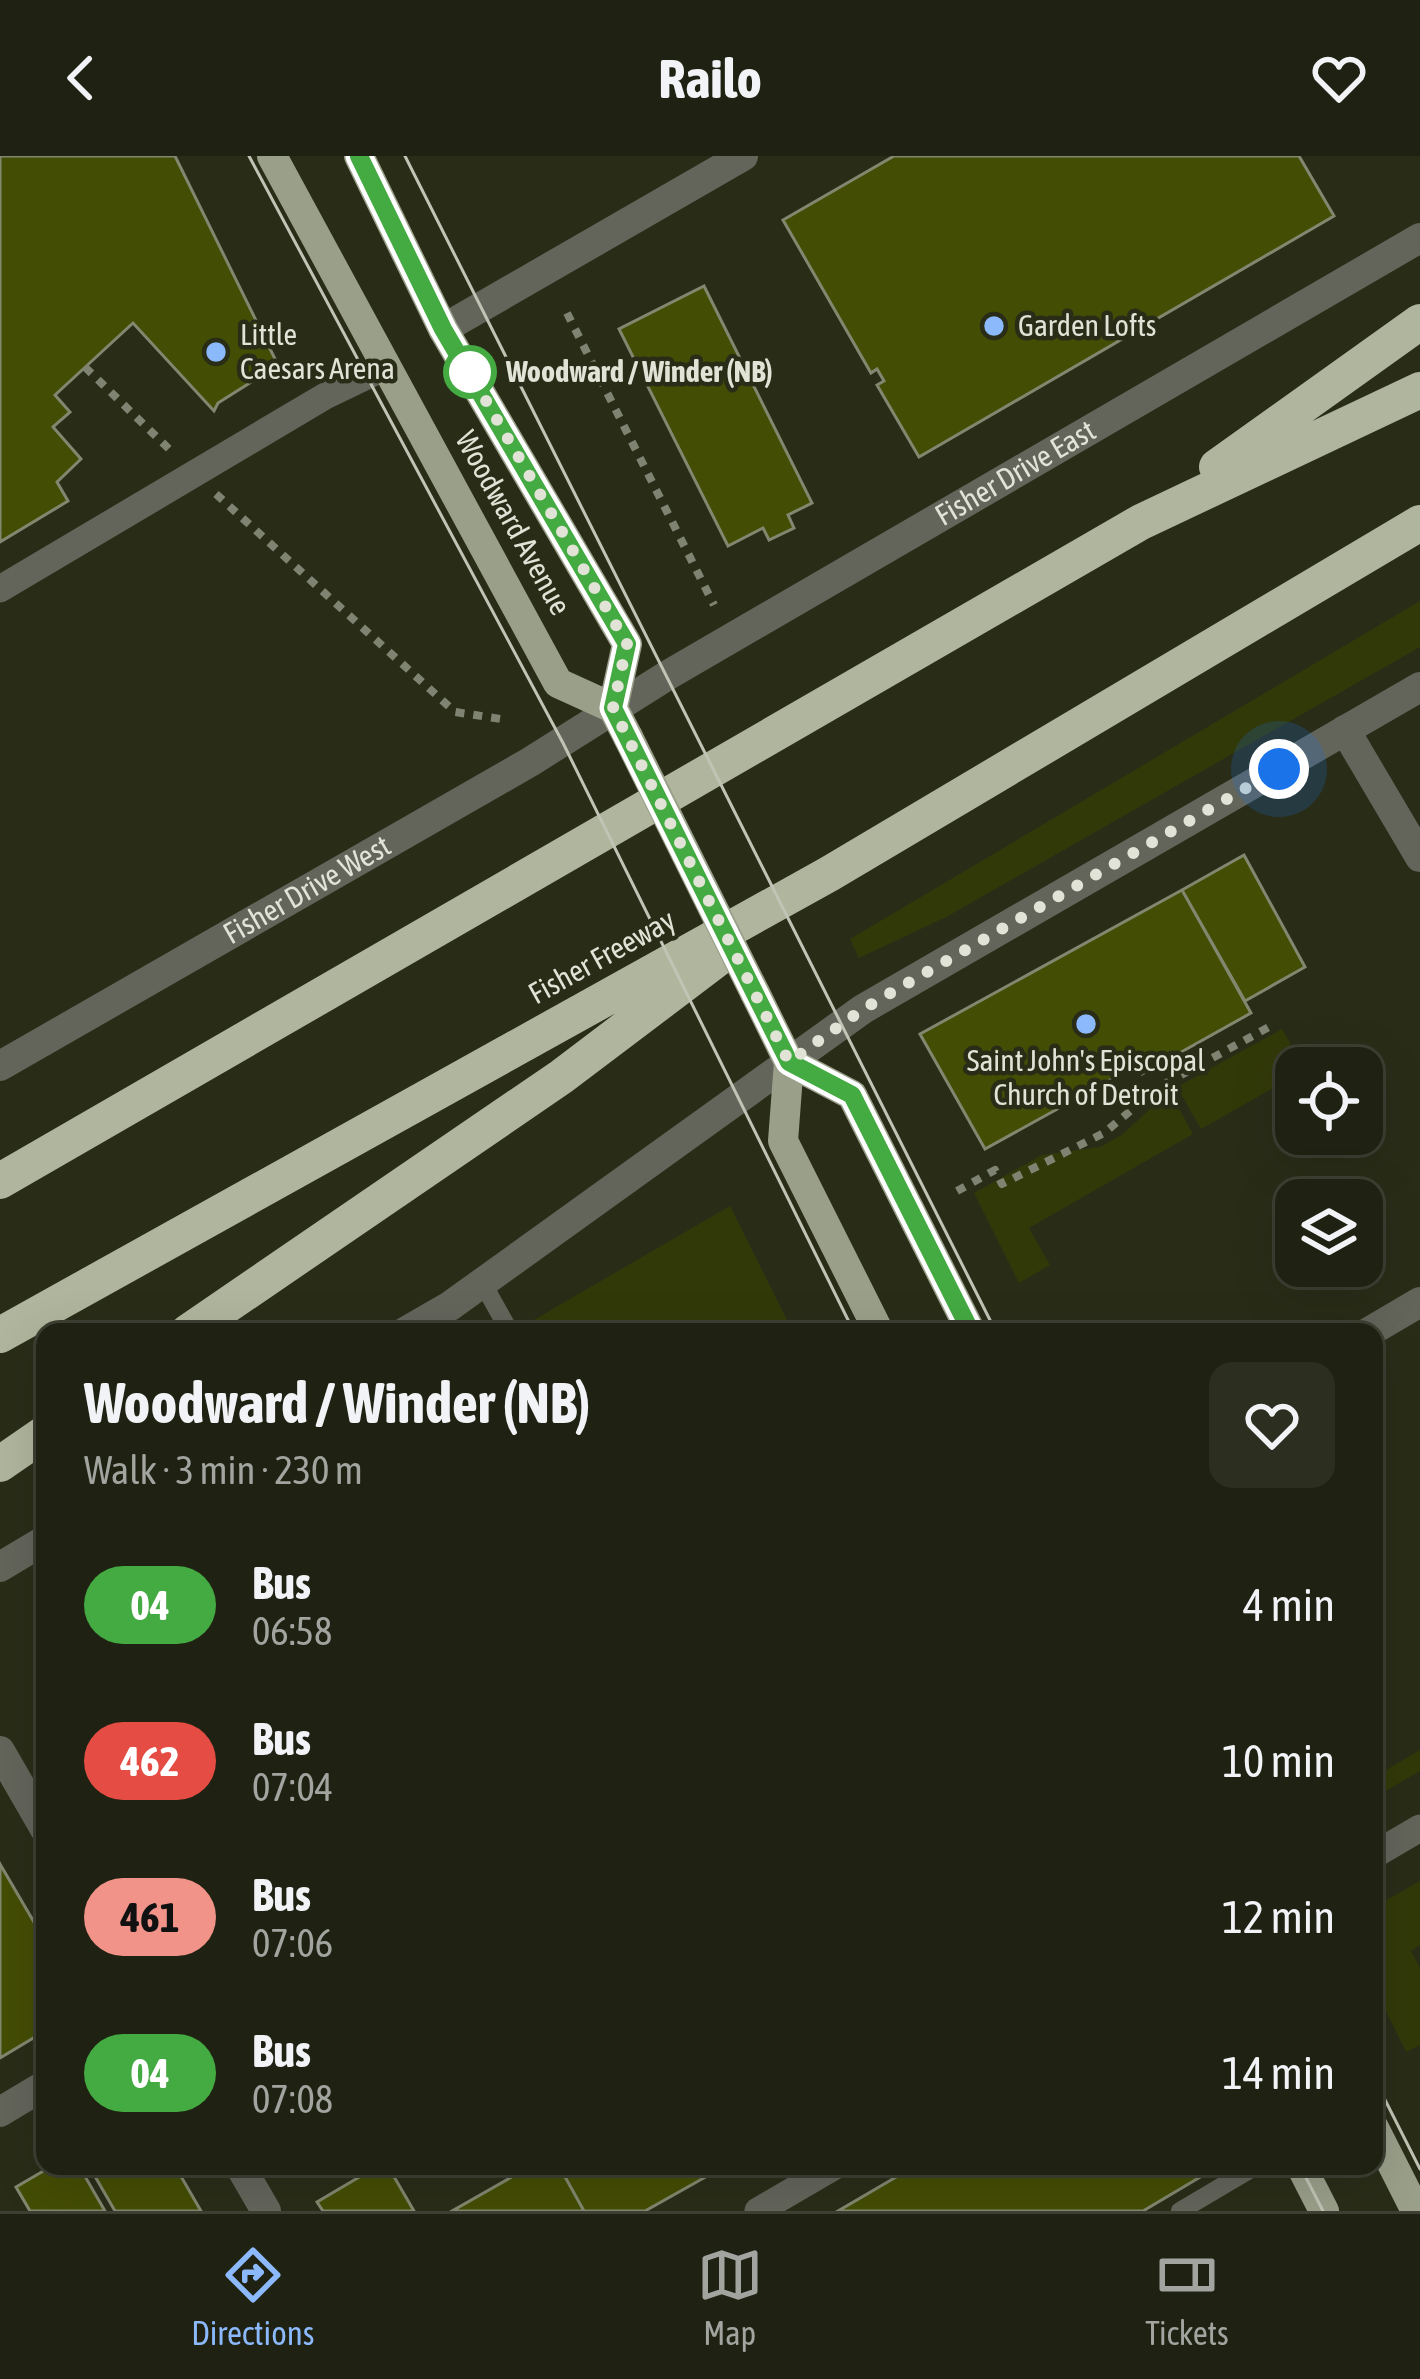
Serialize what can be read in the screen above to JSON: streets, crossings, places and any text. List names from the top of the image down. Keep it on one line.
{"streets":{"highway":["Fisher Freeway"],"main road":["Woodward Avenue"],"street":["Fisher Drive East","Fisher Drive West"]},"crossings":[["Fisher Drive East","Woodward Avenue"],["Fisher Drive East","Fisher Drive West"],["Woodward Avenue","Fisher Drive West"]],"places":["Garden Lofts","Little Caesars Arena","Woodward / Winder (NB)","Saint John's Episcopal Church of Detroit"],"lines":["bus line 04"],"page":{"header":"Railo","heading":["Woodward / Winder (NB)","Walk · 3 min · 230 m"],"list":[{"mark":"04","name":"Bus","note":"06:58","value":"4 min"},{"mark":"462","name":"Bus","note":"07:04","value":"10 min"},{"mark":"461","name":"Bus","note":"07:06","value":"12 min"},{"mark":"04","name":"Bus","note":"07:08","value":"14 min"}],"tabs":["Directions","Map","Tickets"]}}
